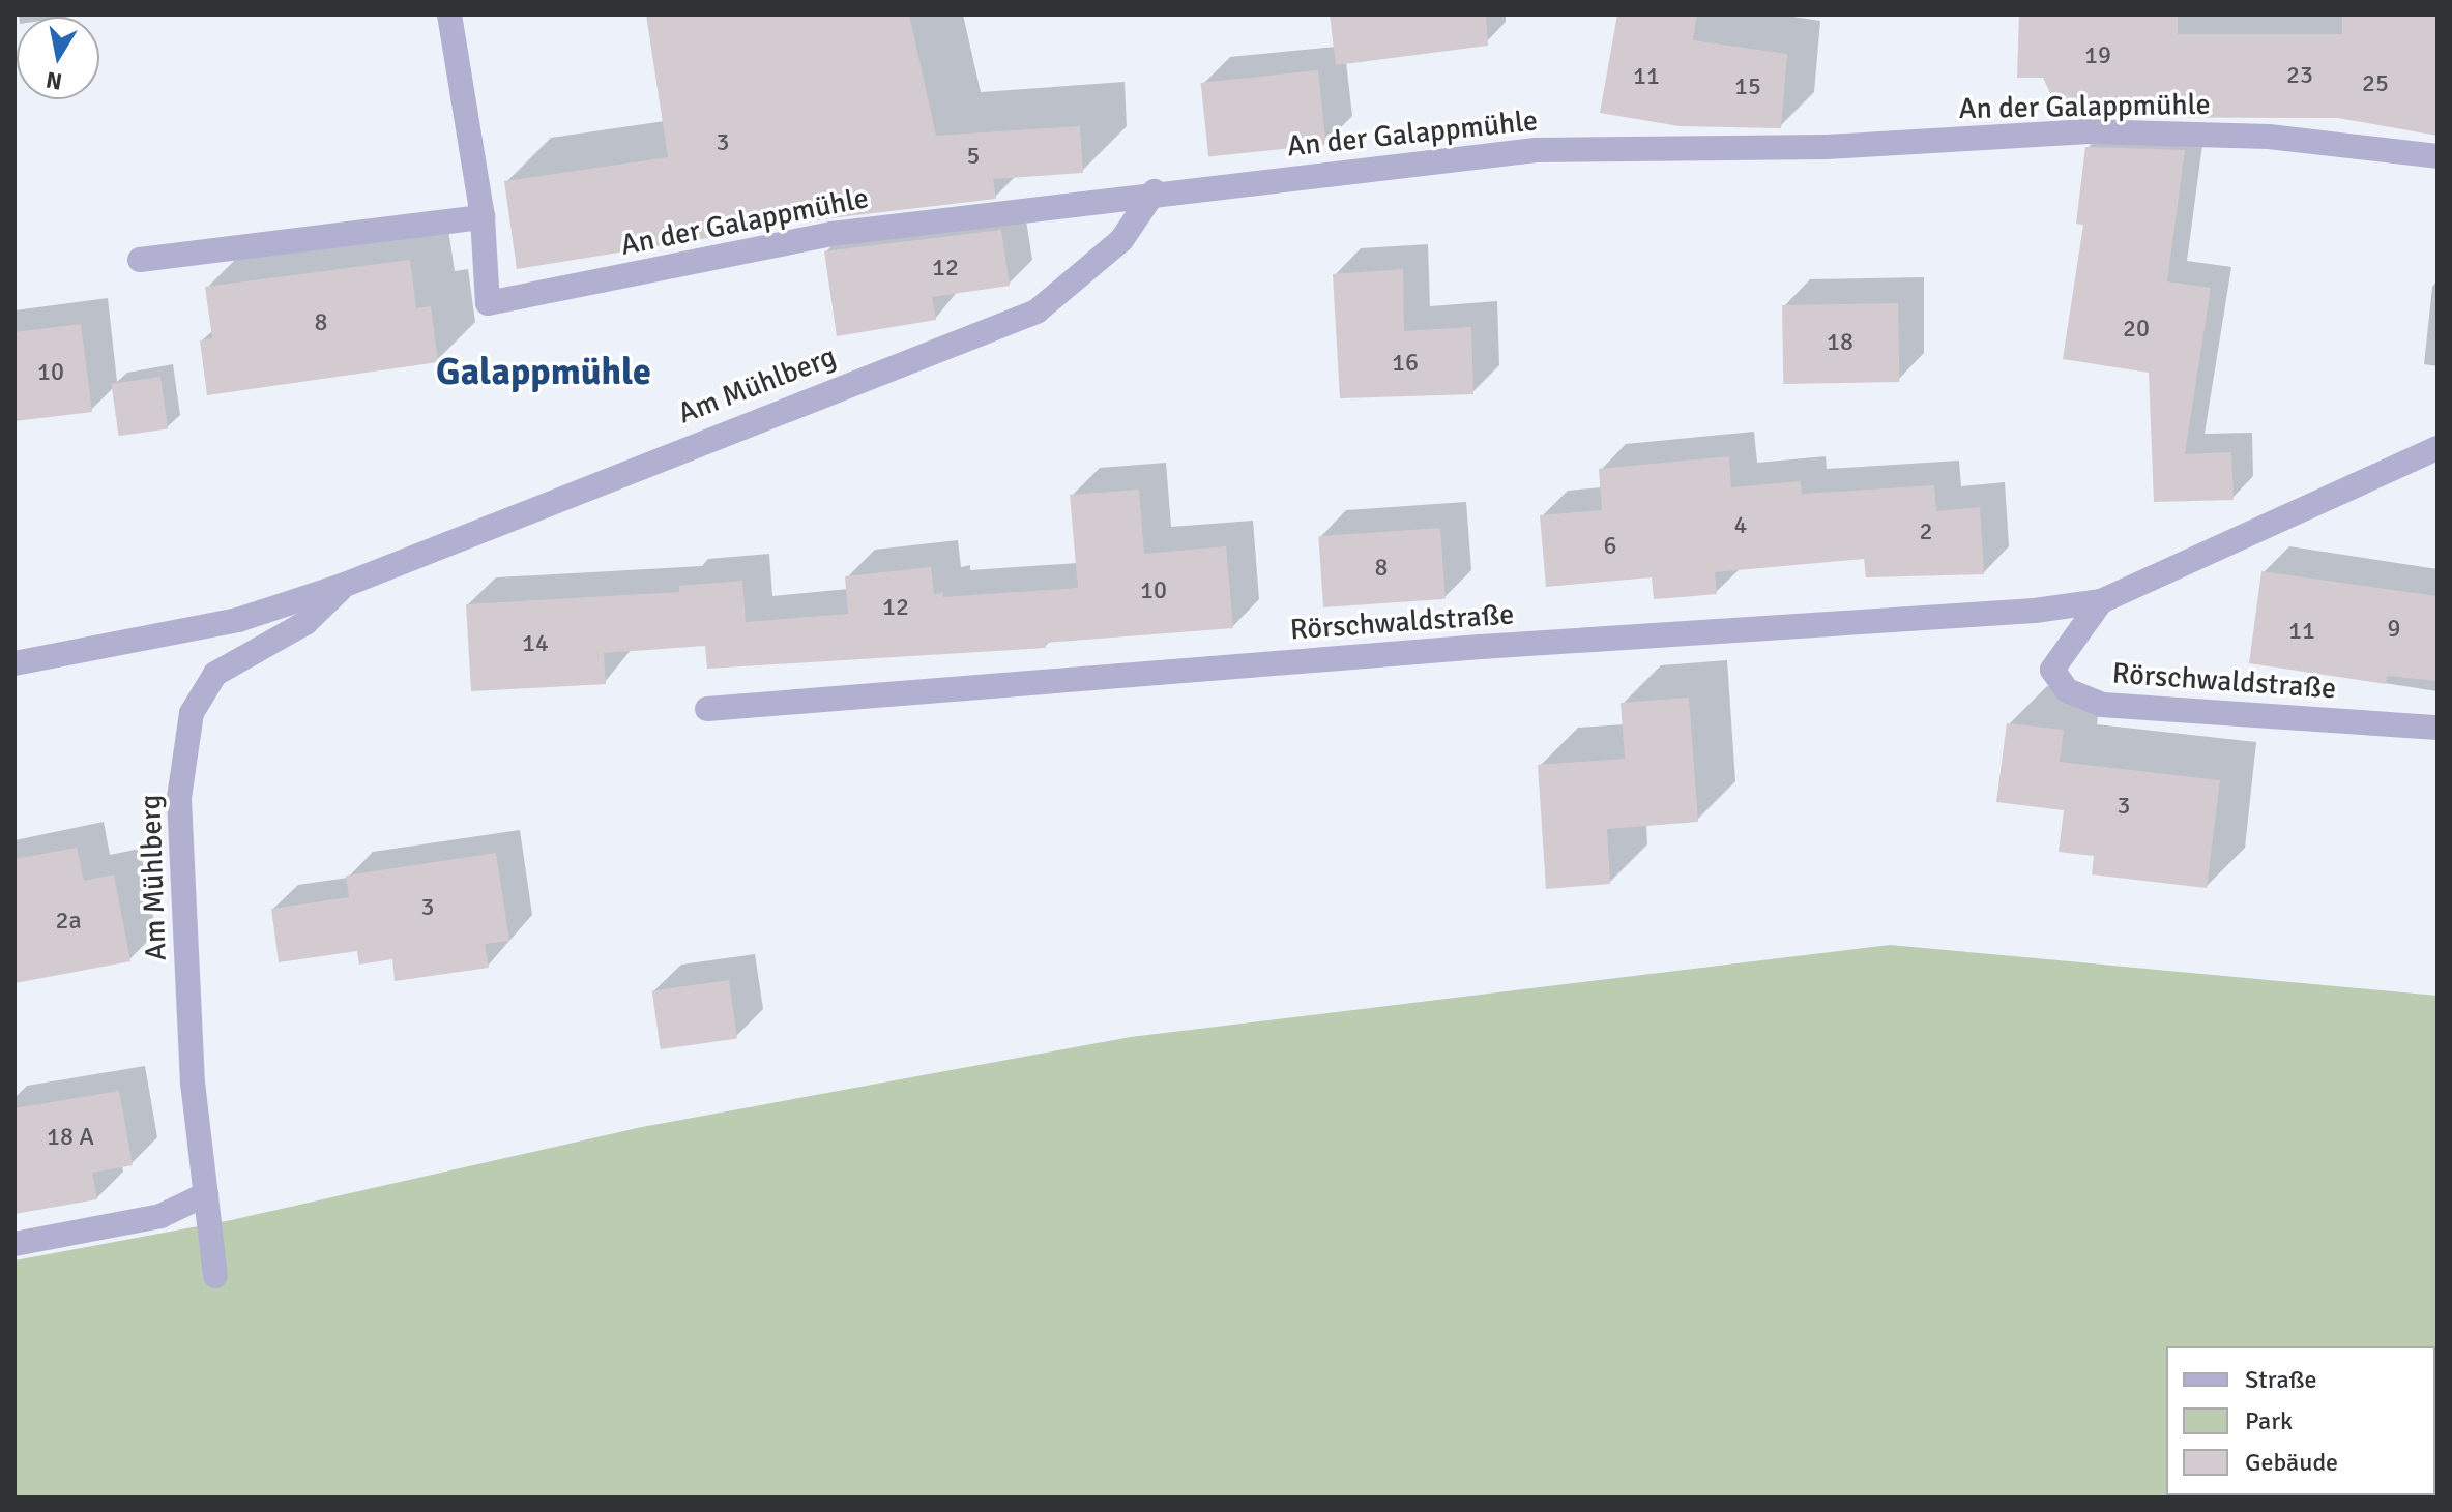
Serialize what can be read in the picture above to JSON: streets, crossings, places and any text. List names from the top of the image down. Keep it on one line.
{"streets":{"street":["An der Galappmühle","Am Mühlberg","Rörschwaldstraße"]},"crossings":[["An der Galappmühle","Am Mühlberg"]],"districts":["Galappmühle"],"house_numbers":["19","23","11","25","15","3","5","12","8","20","18","16","10","4","2","6","8","10","12","9","11","14","3","3","2a","18 A"],"legend":["Straße","Park","Gebäude"],"north":"bottom"}
